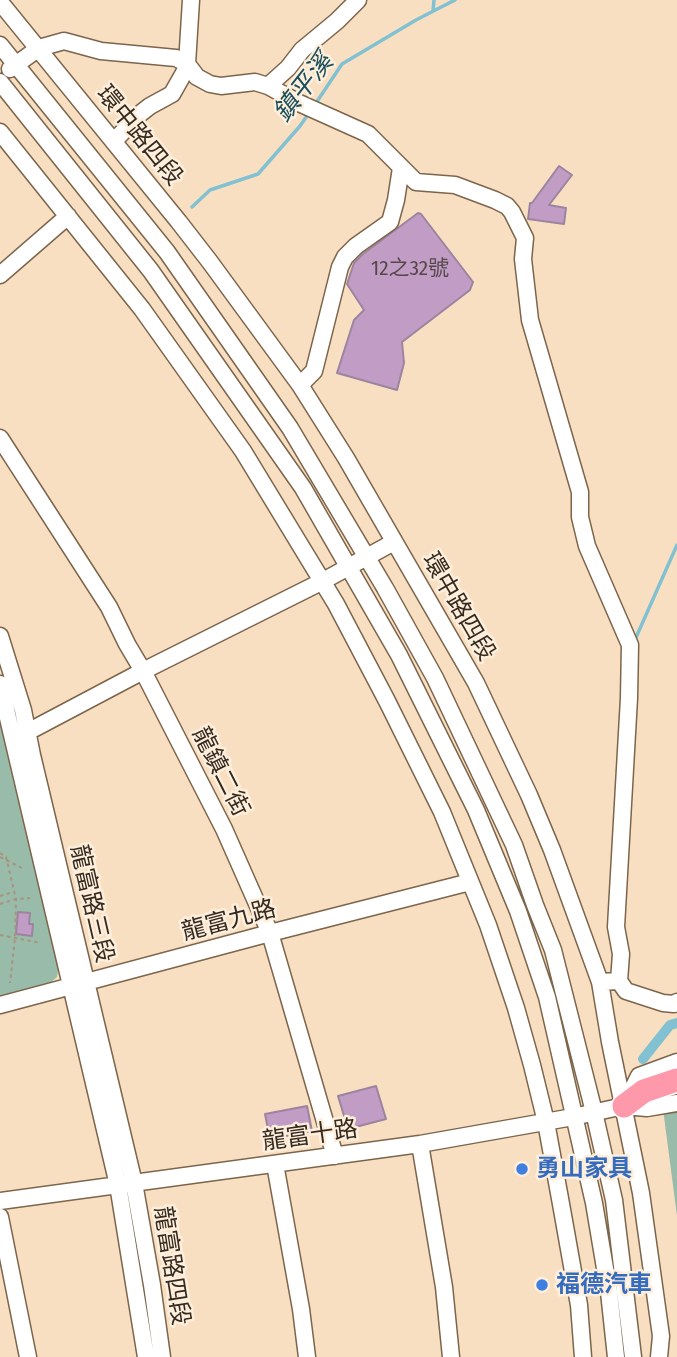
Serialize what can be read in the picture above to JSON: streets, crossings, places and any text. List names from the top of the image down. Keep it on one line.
{"streets":{"street":["環中路四段","龍鎮二街","龍富路三段","龍富九路","龍富十路","龍富路四段"]},"crossings":[["環中路四段","龍富十路"],["龍鎮二街","龍富九路"],["龍鎮二街","龍富十路"],["龍富路三段","龍富九路"],["龍富路三段","龍富十路"],["龍富路三段","龍富路四段"],["龍富十路","龍富路四段"]],"water":["鎮平溪"],"places":["勇山家具","福德汽車"],"house_numbers":["12之32號"]}
